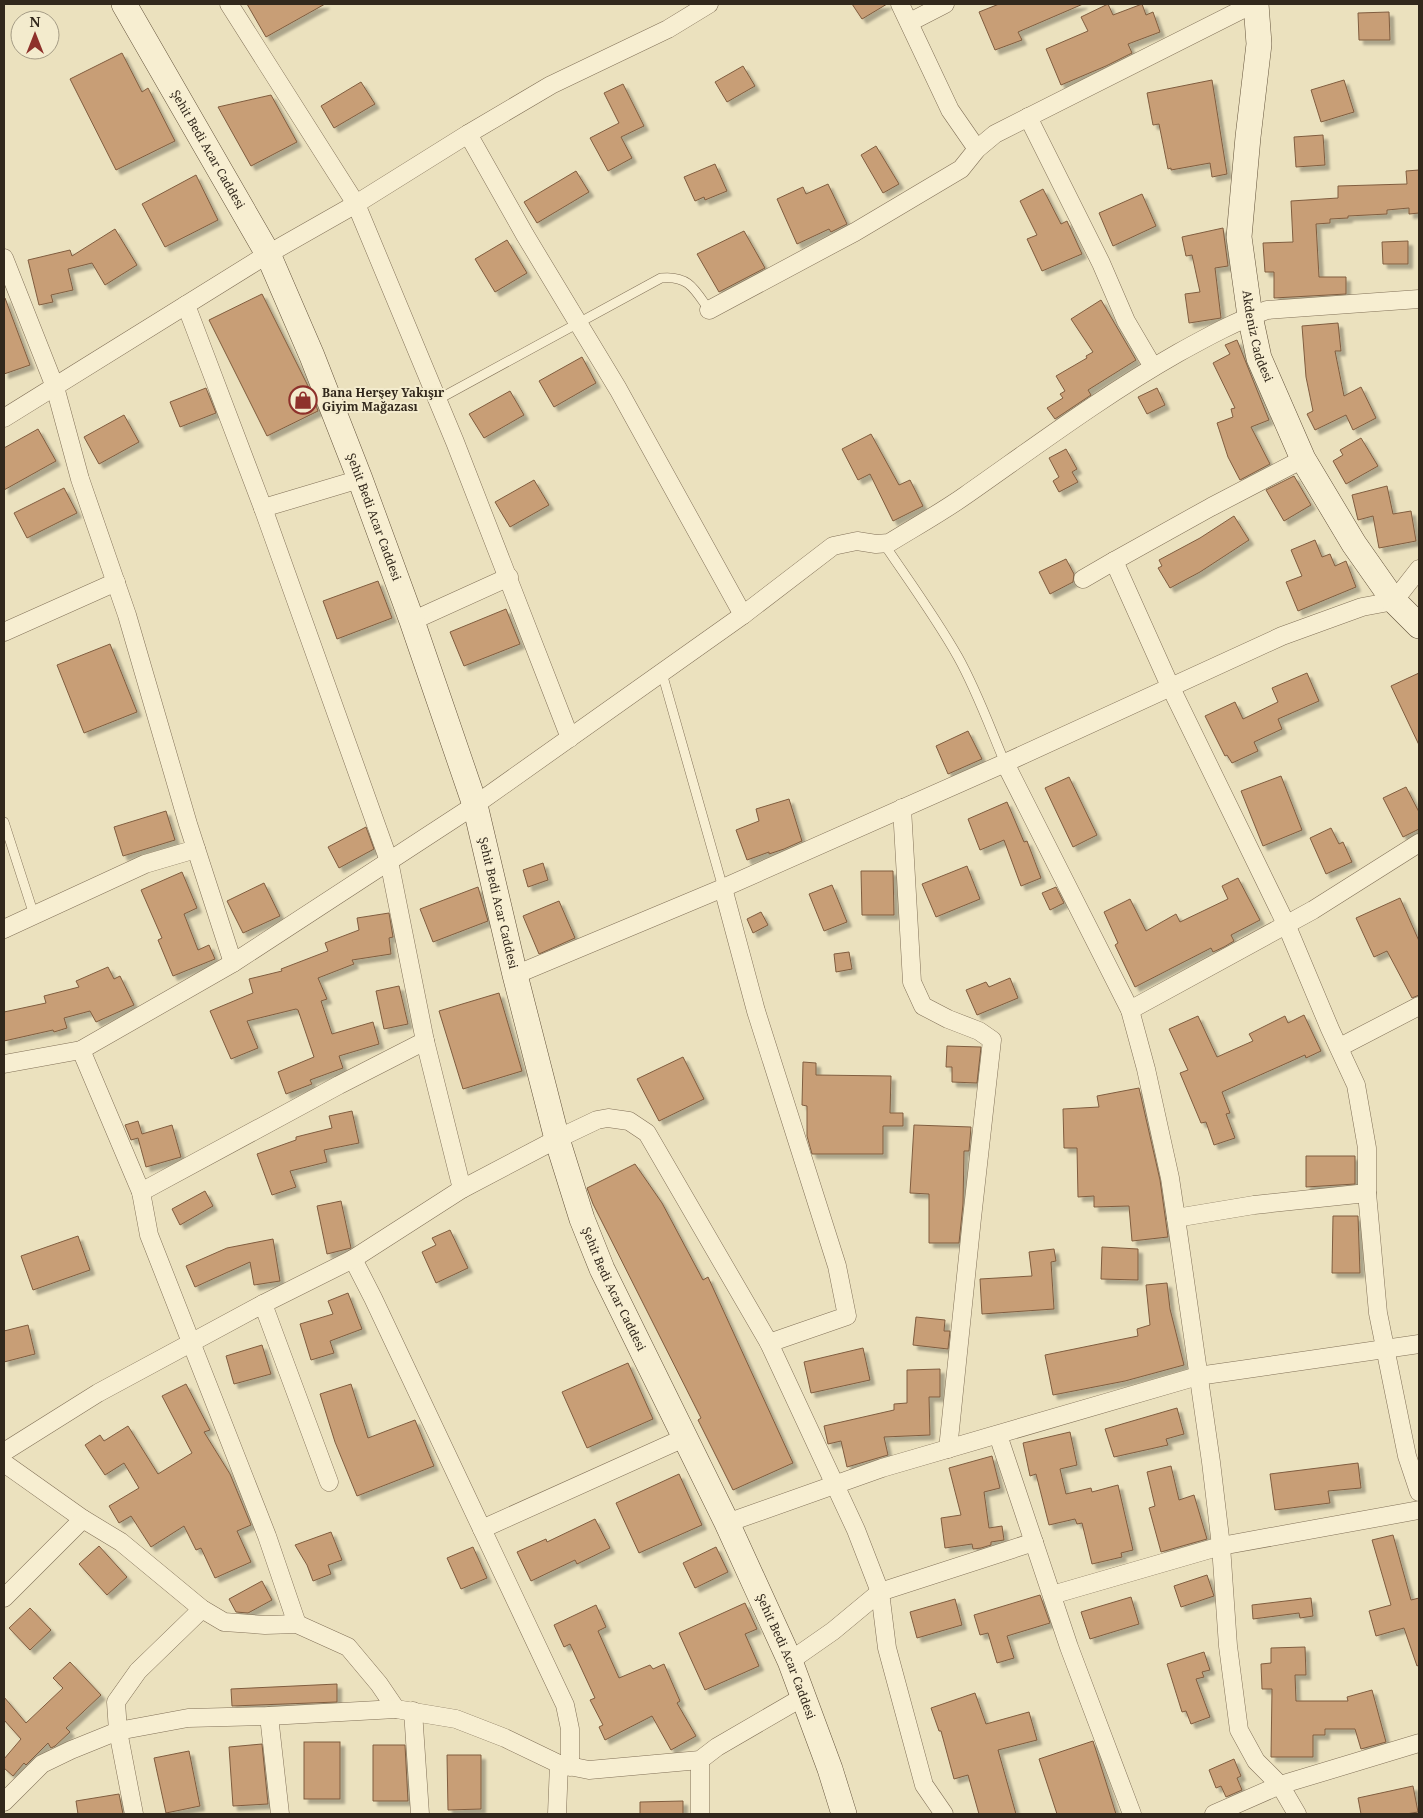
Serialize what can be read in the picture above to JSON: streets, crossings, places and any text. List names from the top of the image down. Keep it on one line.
{"streets":{"street":["Şehit Bedi Acar Caddesi","Akdeniz Caddesi"]},"places":{"shop":["Bana Herşey Yakışır Giyim Mağazası"]},"north":"top"}
